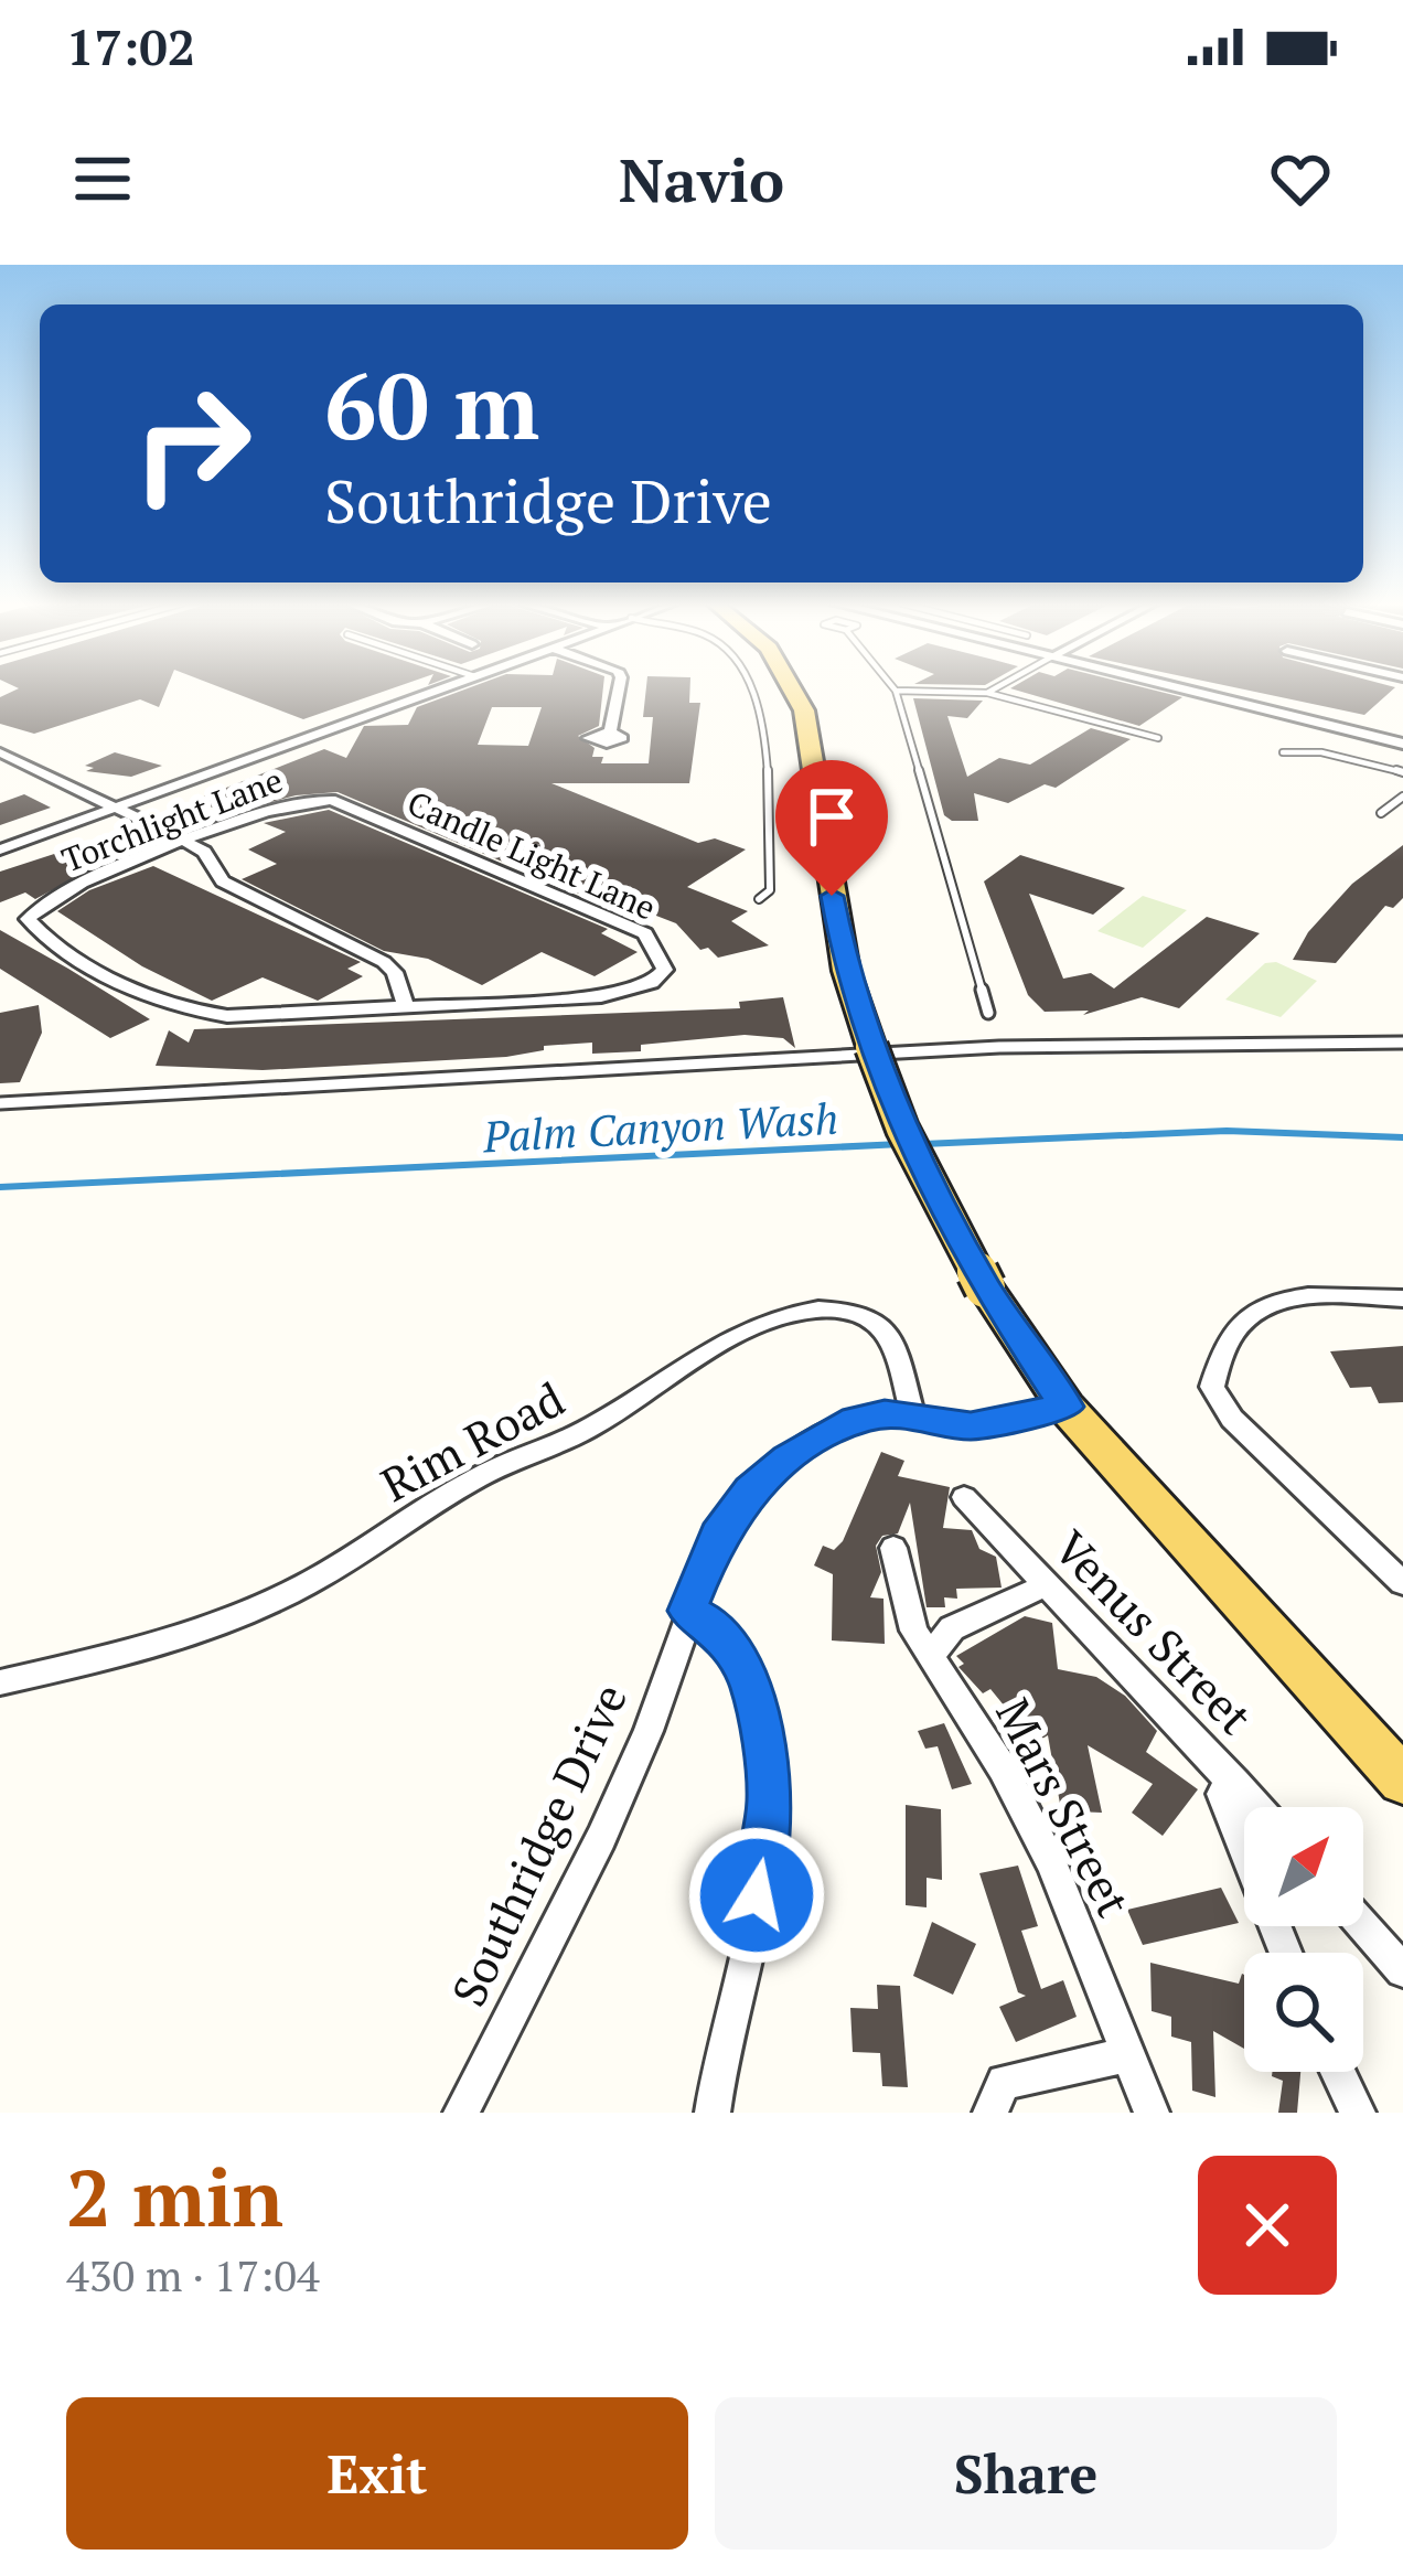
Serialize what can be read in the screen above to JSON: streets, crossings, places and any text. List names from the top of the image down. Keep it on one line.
{"streets":{"street":["Torchlight Lane","Candle Light Lane","Rim Road","Venus Street","Mars Street","Southridge Drive"]},"crossings":[["Torchlight Lane","Candle Light Lane"],["Rim Road","Southridge Drive"]],"water":["Palm Canyon Wash"],"north":"top right","page":{"status":"17:02","header":"Navio","turn":["60 m","Southridge Drive"],"heading":["2 min","430 m · 17:04"],"buttons":["Exit","Share"]}}
